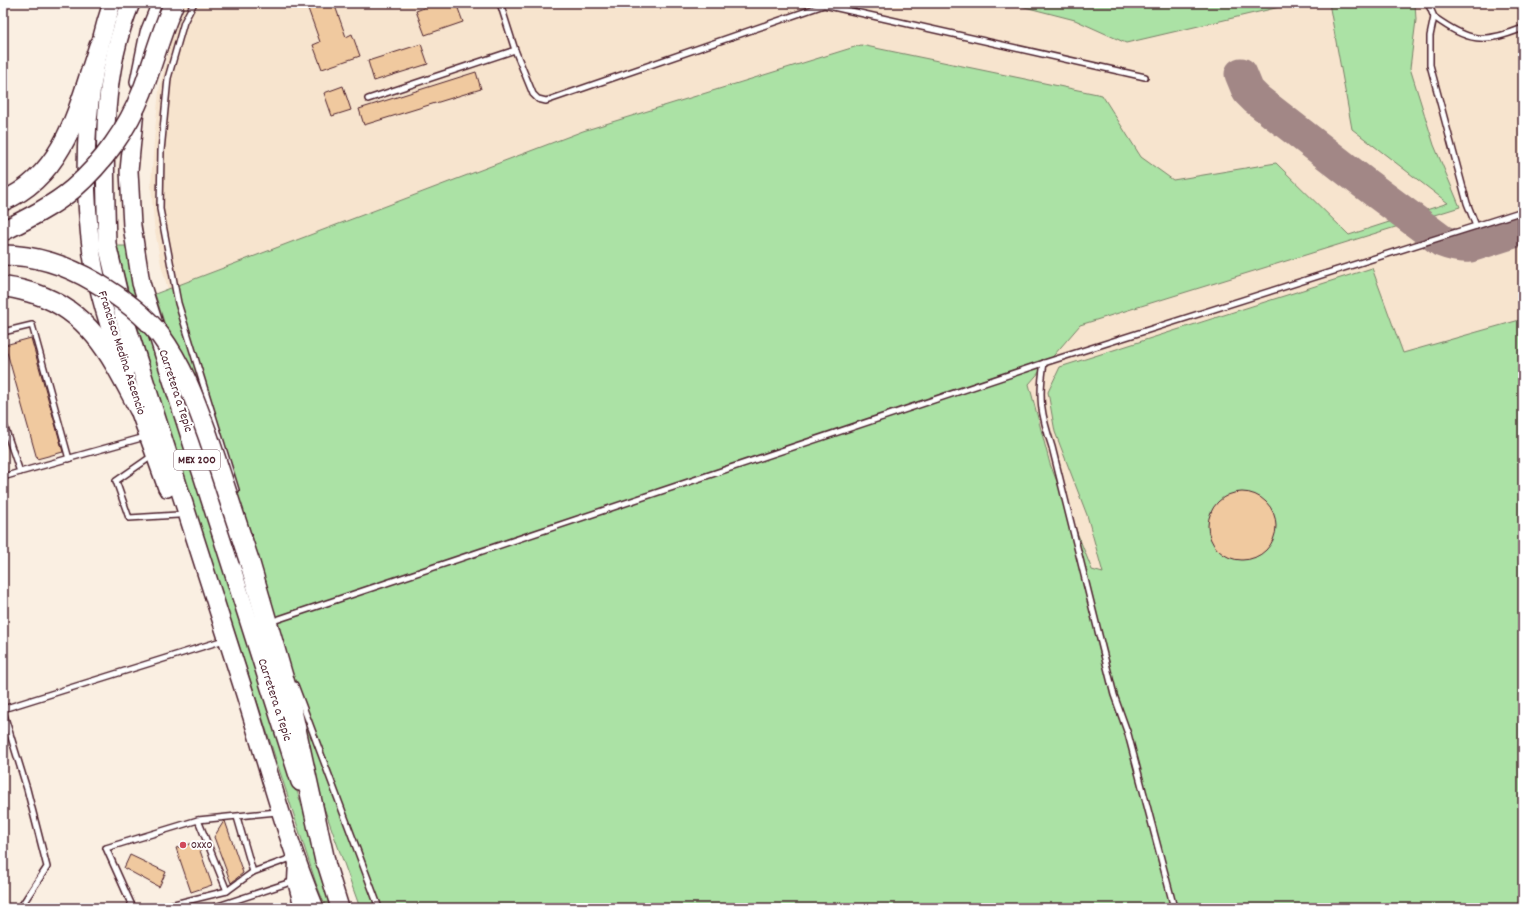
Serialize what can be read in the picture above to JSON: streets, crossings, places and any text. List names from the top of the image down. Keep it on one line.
{"streets":{"highway":["Francisco Medina Ascencio","Carretera a Tepic","MEX 200"]},"crossings":[["Francisco Medina Ascencio","Carretera a Tepic"]],"places":["oxxo"]}
